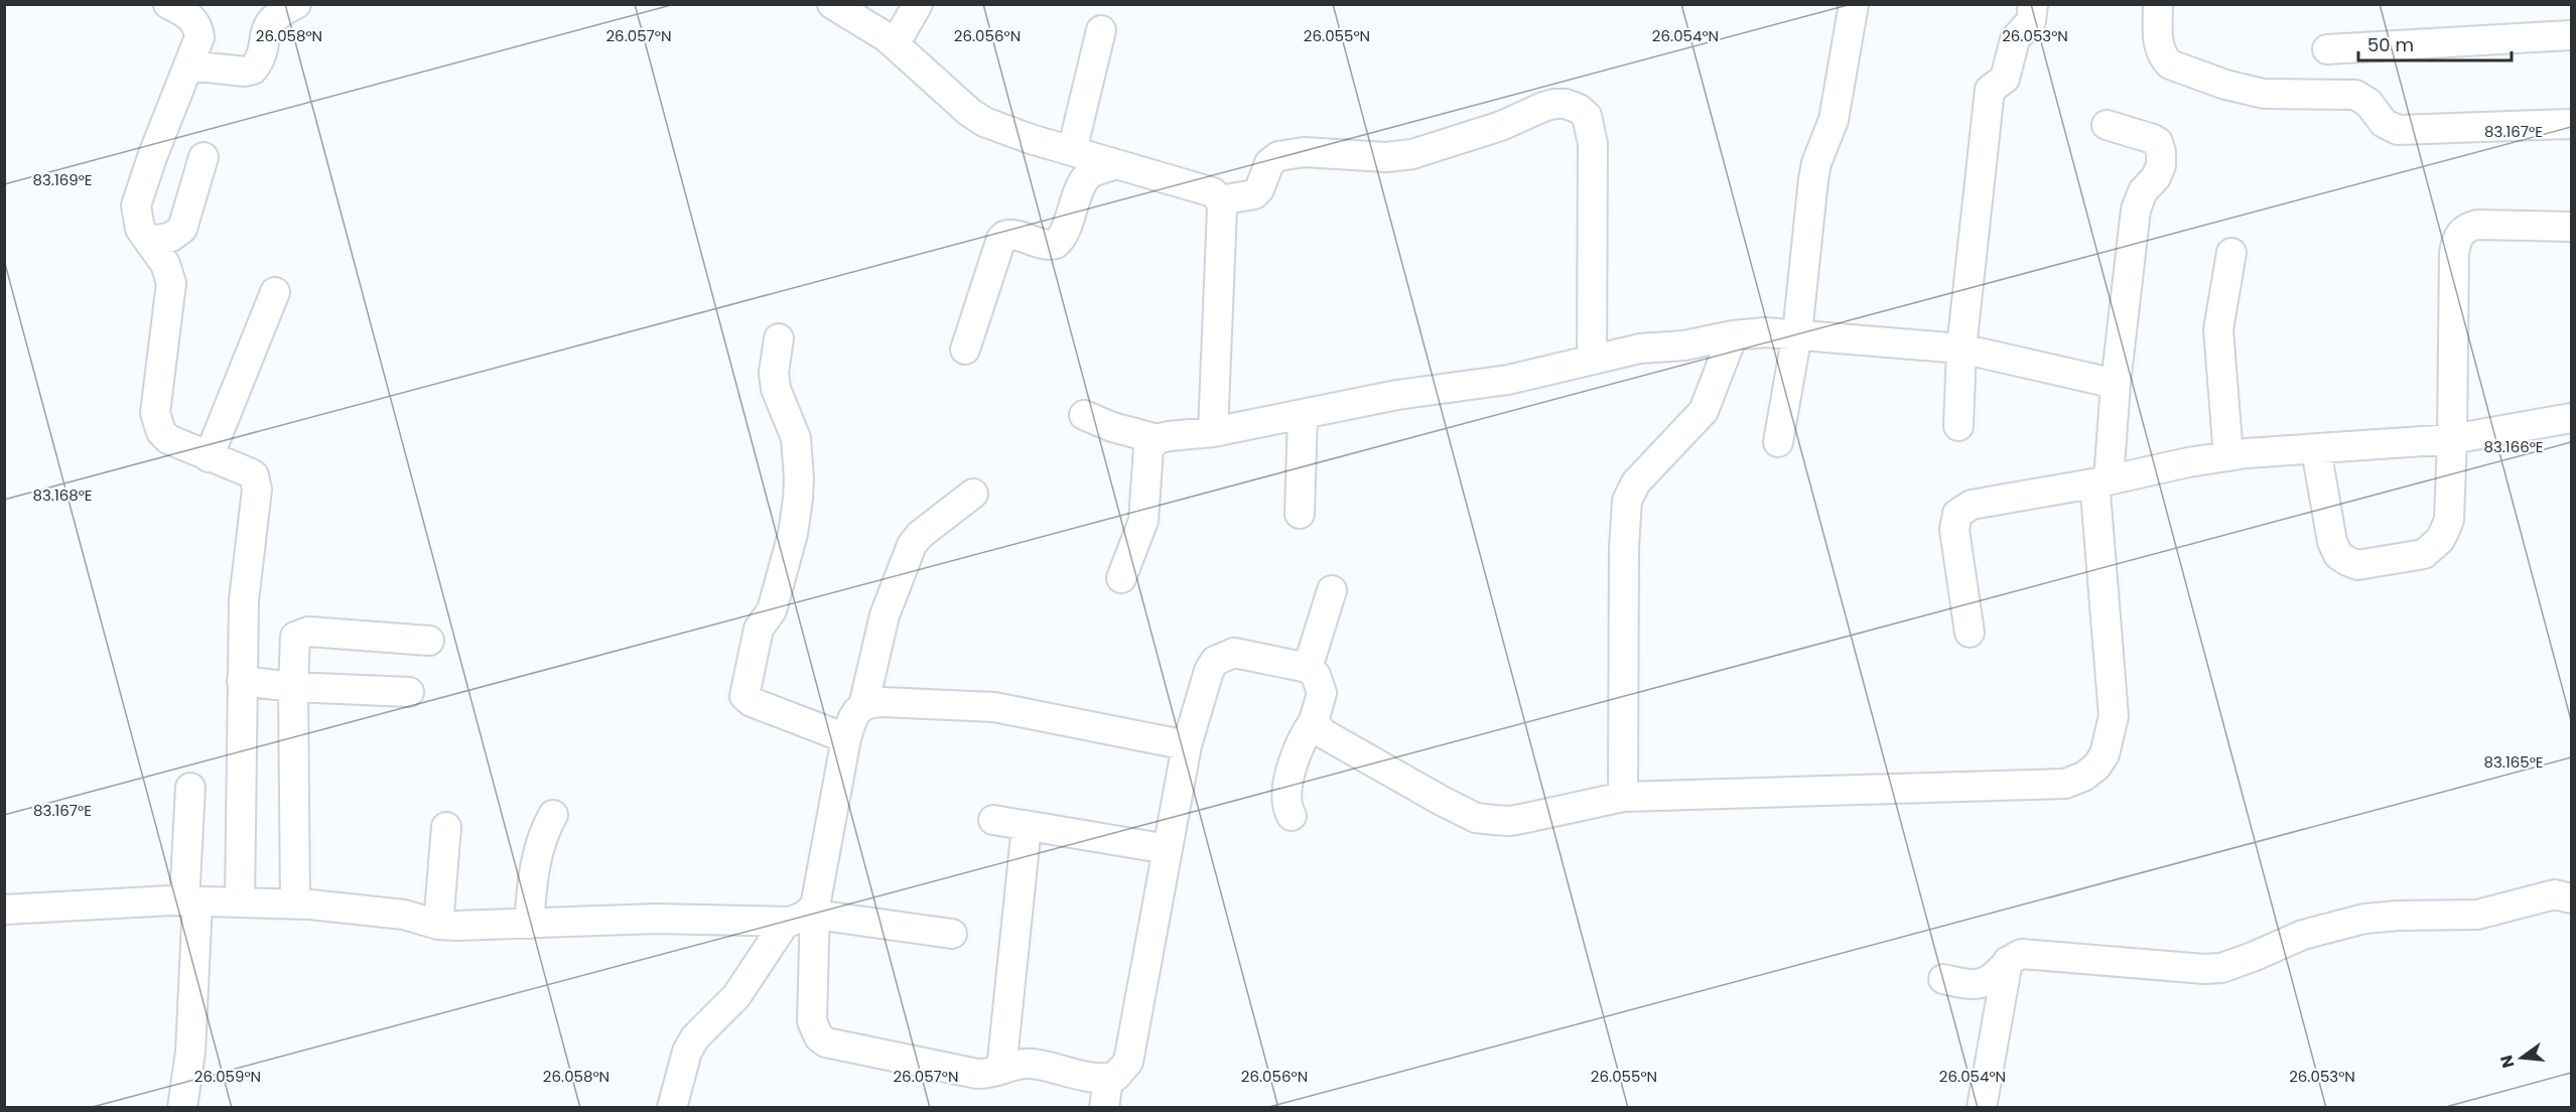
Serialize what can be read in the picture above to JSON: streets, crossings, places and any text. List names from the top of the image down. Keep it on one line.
{"scale_bar":"50 m","north":"left","coordinates":["26.058°N","26.057°N","26.056°N","26.055°N","26.054°N","26.053°N","83.167°E","83.169°E","83.166°E","83.168°E","83.165°E","26.059°N"]}
